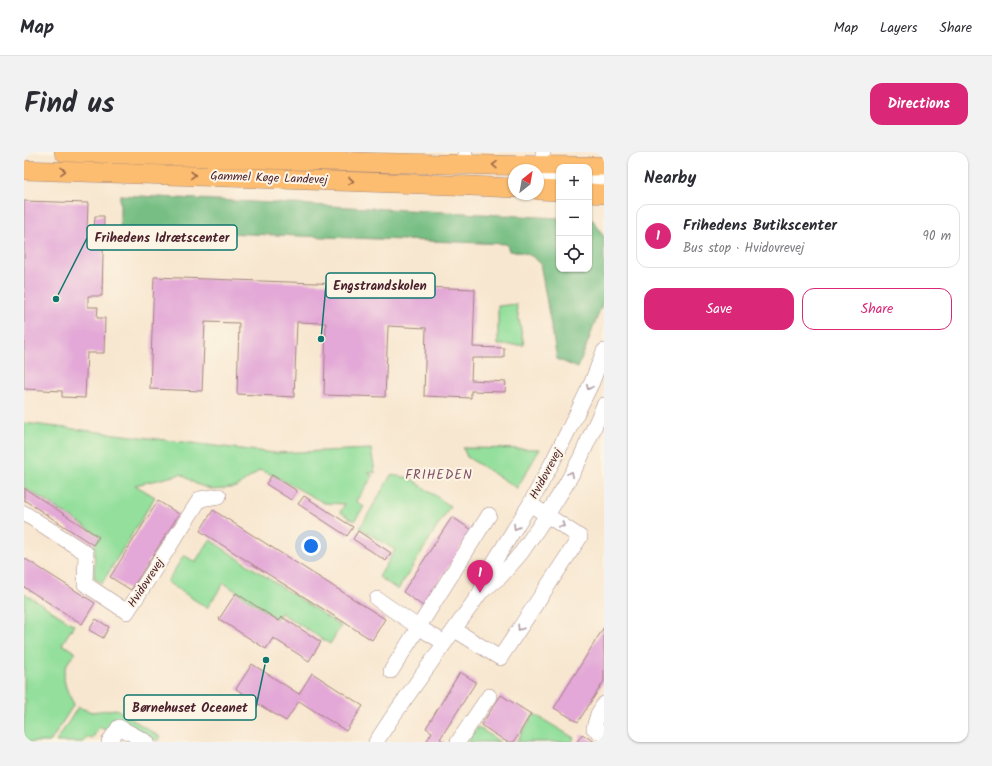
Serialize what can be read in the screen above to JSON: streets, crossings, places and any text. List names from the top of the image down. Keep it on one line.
{"streets":{"main road":["Gammel Køge Landevej"],"street":["Hvidovrevej"]},"districts":["FRIHEDEN"],"places":["Frihedens Idrætscenter","Engstrandskolen","Børnehuset Oceanet"],"north":"top right","page":{"header":"Map","nav":["Map","Layers","Share"],"title":"Find us","buttons":["Directions",["Save","Share"]],"heading":"Nearby","map_buttons":["+","−"],"list":[{"mark":"1","name":"Frihedens Butikscenter","note":"Bus stop · Hvidovrevej","value":"90 m"}],"pins":"1"}}
